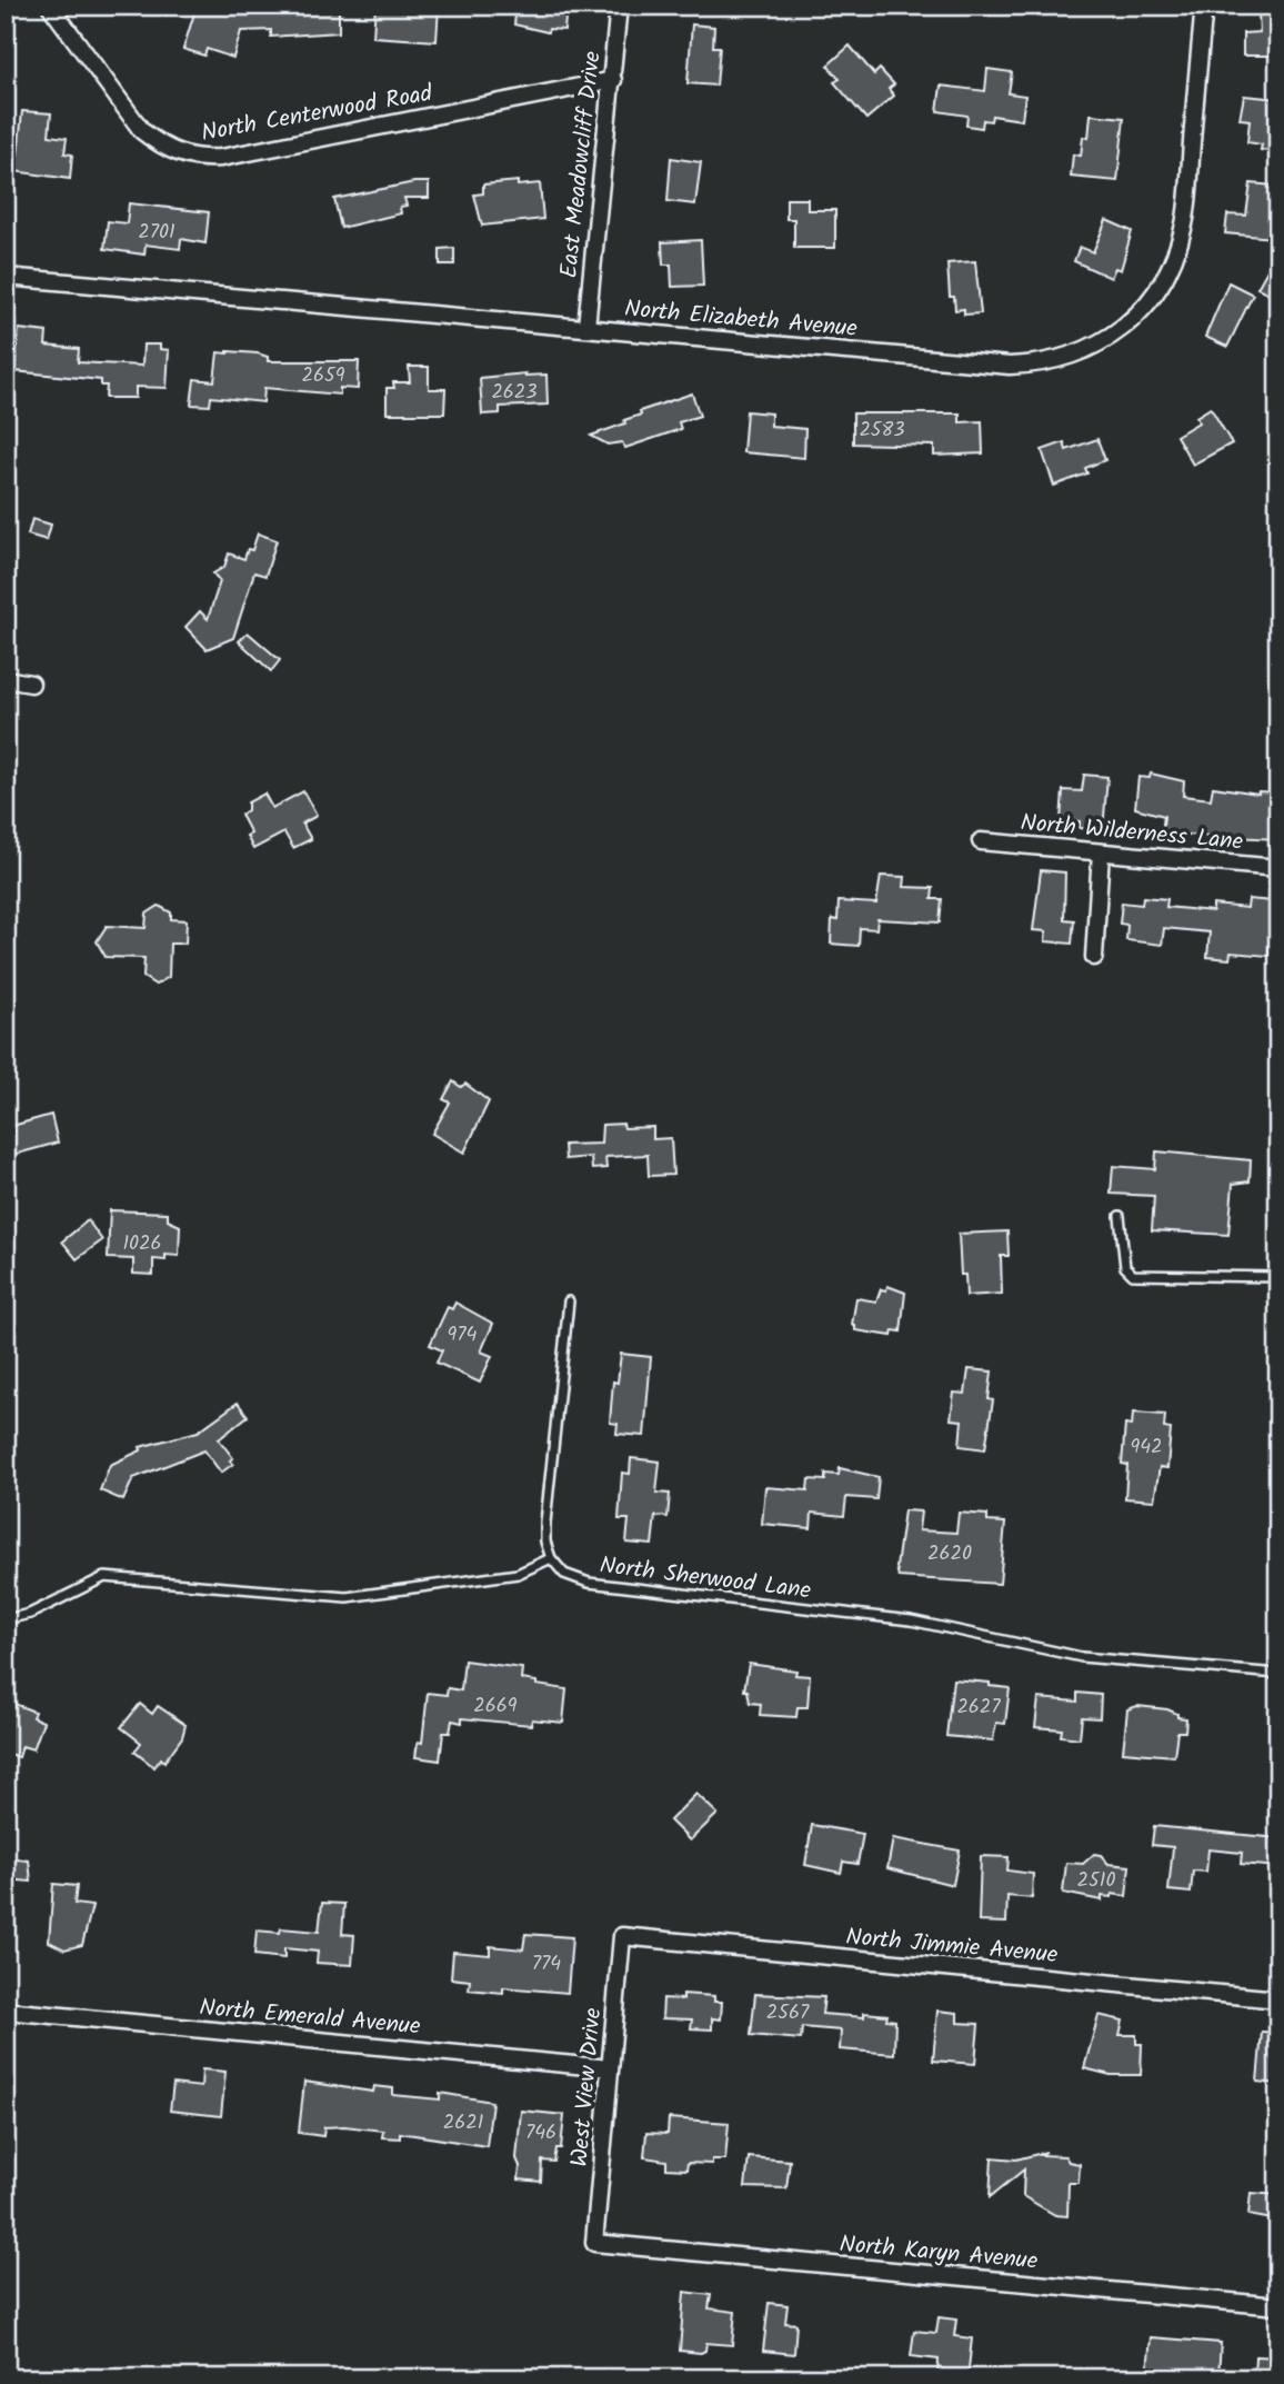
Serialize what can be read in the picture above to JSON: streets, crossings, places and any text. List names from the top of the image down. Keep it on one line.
{"streets":{"street":["North Centerwood Road","East Meadowcliff Drive","North Elizabeth Avenue","North Wilderness Lane","North Jimmie Avenue","North Emerald Avenue","West View Drive","North Karyn Avenue"],"lane":["North Sherwood Lane"]},"crossings":[["North Centerwood Road","East Meadowcliff Drive"],["East Meadowcliff Drive","North Elizabeth Avenue"],["North Jimmie Avenue","West View Drive"],["North Emerald Avenue","West View Drive"],["West View Drive","North Karyn Avenue"]],"house_numbers":["2701","2659","2623","2583","1026","974","942","2620","2669","2627","2510","774","2567","2621","746"]}
